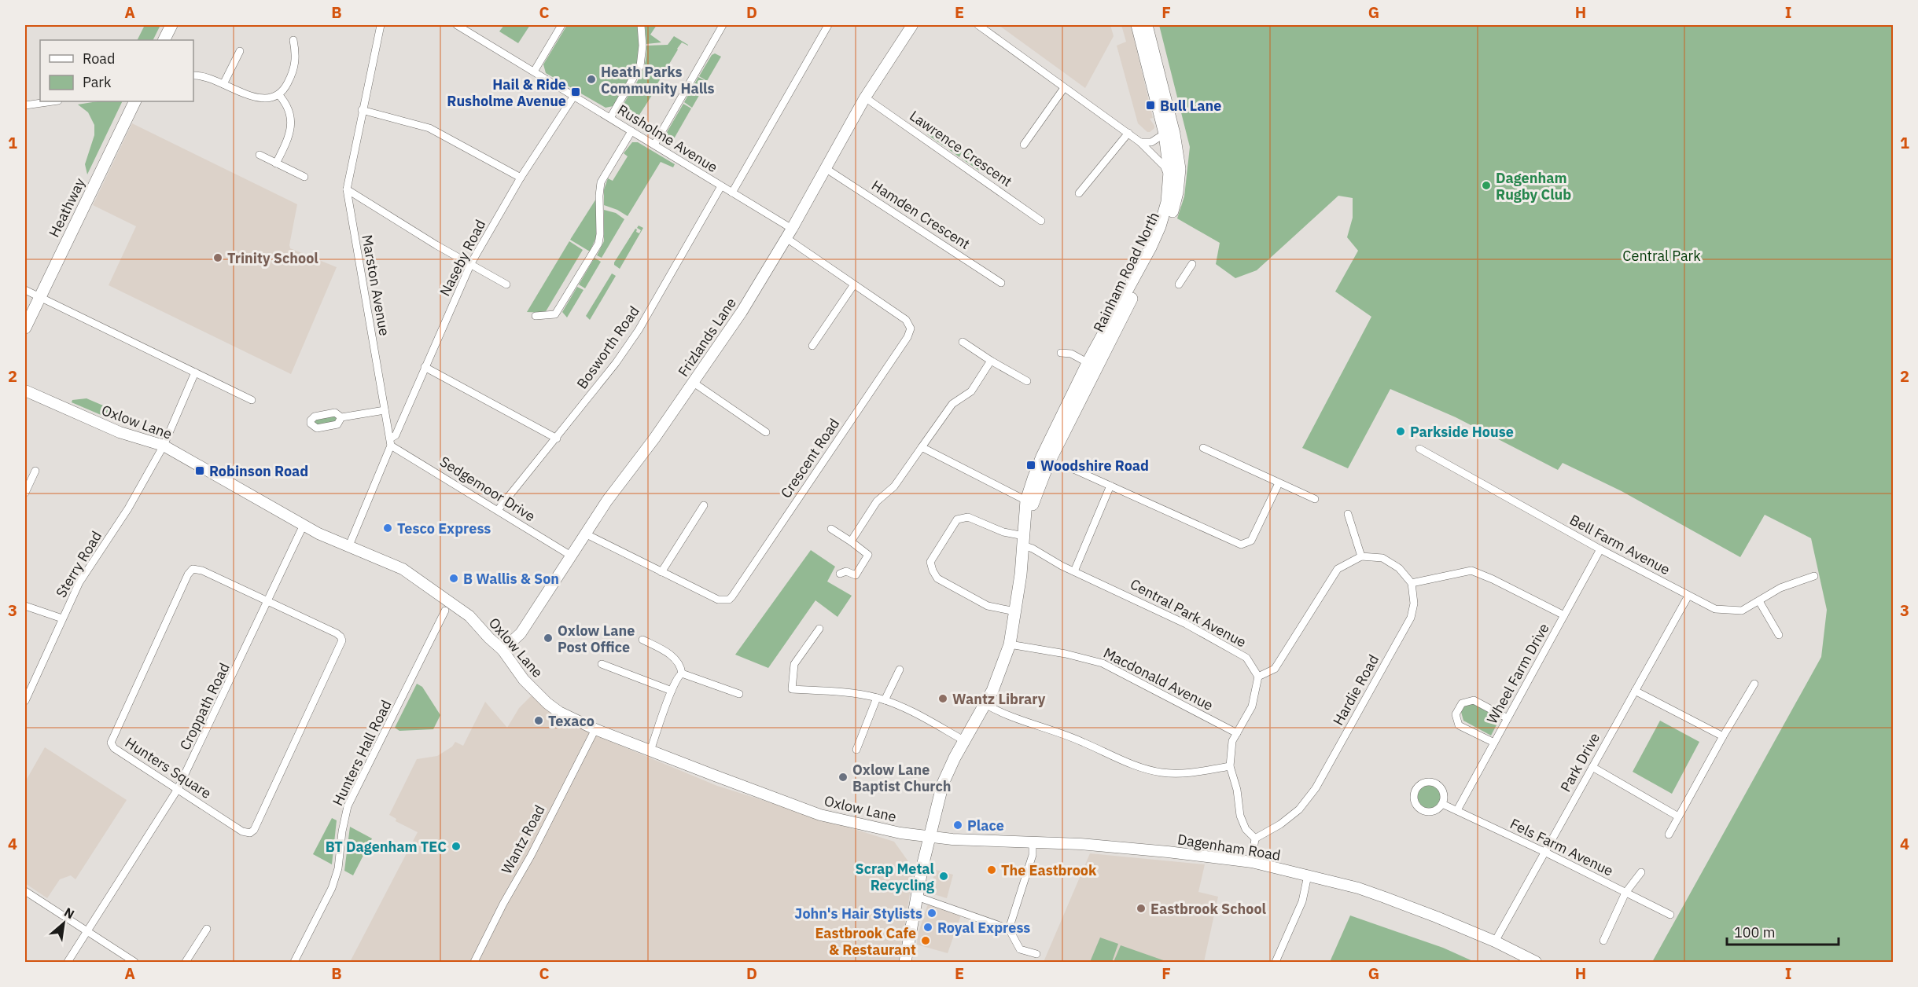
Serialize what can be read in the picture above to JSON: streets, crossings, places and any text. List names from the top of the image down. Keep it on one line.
{"streets":{"main road":["Heathway","Rainham Road North"],"street":["Rusholme Avenue","Lawrence Crescent","Hamden Crescent","Naseby Road","Marston Avenue","Frizlands Lane","Bosworth Road","Oxlow Lane","Crescent Road","Sedgemoor Drive","Bell Farm Avenue","Sterry Road","Central Park Avenue","Wheel Farm Drive","Macdonald Avenue","Hardie Road","Croppath Road","Hunters Hall Road","Park Drive","Hunters Square","Wantz Road","Dagenham Road","Fels Farm Avenue"]},"crossings":[["Rusholme Avenue","Naseby Road"],["Rusholme Avenue","Frizlands Lane"],["Rusholme Avenue","Bosworth Road"],["Rusholme Avenue","Crescent Road"],["Lawrence Crescent","Frizlands Lane"],["Hamden Crescent","Frizlands Lane"],["Naseby Road","Marston Avenue"],["Naseby Road","Sedgemoor Drive"],["Rainham Road North","Oxlow Lane"],["Rainham Road North","Central Park Avenue"],["Rainham Road North","Macdonald Avenue"],["Rainham Road North","Dagenham Road"],["Marston Avenue","Sedgemoor Drive"],["Frizlands Lane","Oxlow Lane"],["Frizlands Lane","Crescent Road"],["Frizlands Lane","Sedgemoor Drive"],["Bosworth Road","Sedgemoor Drive"],["Oxlow Lane","Sterry Road"],["Oxlow Lane","Croppath Road"],["Oxlow Lane","Wantz Road"],["Oxlow Lane","Dagenham Road"],["Bell Farm Avenue","Wheel Farm Drive"],["Bell Farm Avenue","Park Drive"],["Wheel Farm Drive","Fels Farm Avenue"],["Croppath Road","Hunters Square"],["Park Drive","Dagenham Road"],["Park Drive","Fels Farm Avenue"]],"parks":["Central Park"],"places":{"other":["Heath Parks Community Halls","Dagenham Rugby Club","Trinity School","Parkside House","Tesco Express","B Wallis & Son","Oxlow Lane Post Office","Wantz Library","Texaco","Oxlow Lane Baptist Church","Place","BT Dagenham TEC","The Eastbrook","Scrap Metal Recycling","Eastbrook School","John's Hair Stylists","Royal Express","Eastbrook Cafe & Restaurant"],"transit":["Hail & Ride Rusholme Avenue","Bull Lane","Woodshire Road","Robinson Road"]},"legend":["Road","Park"],"scale_bar":"100 m","north":"top right","grid":{"columns":["A","B","C","D","E","F","G","H","I"],"rows":["1","2","3","4"]}}
